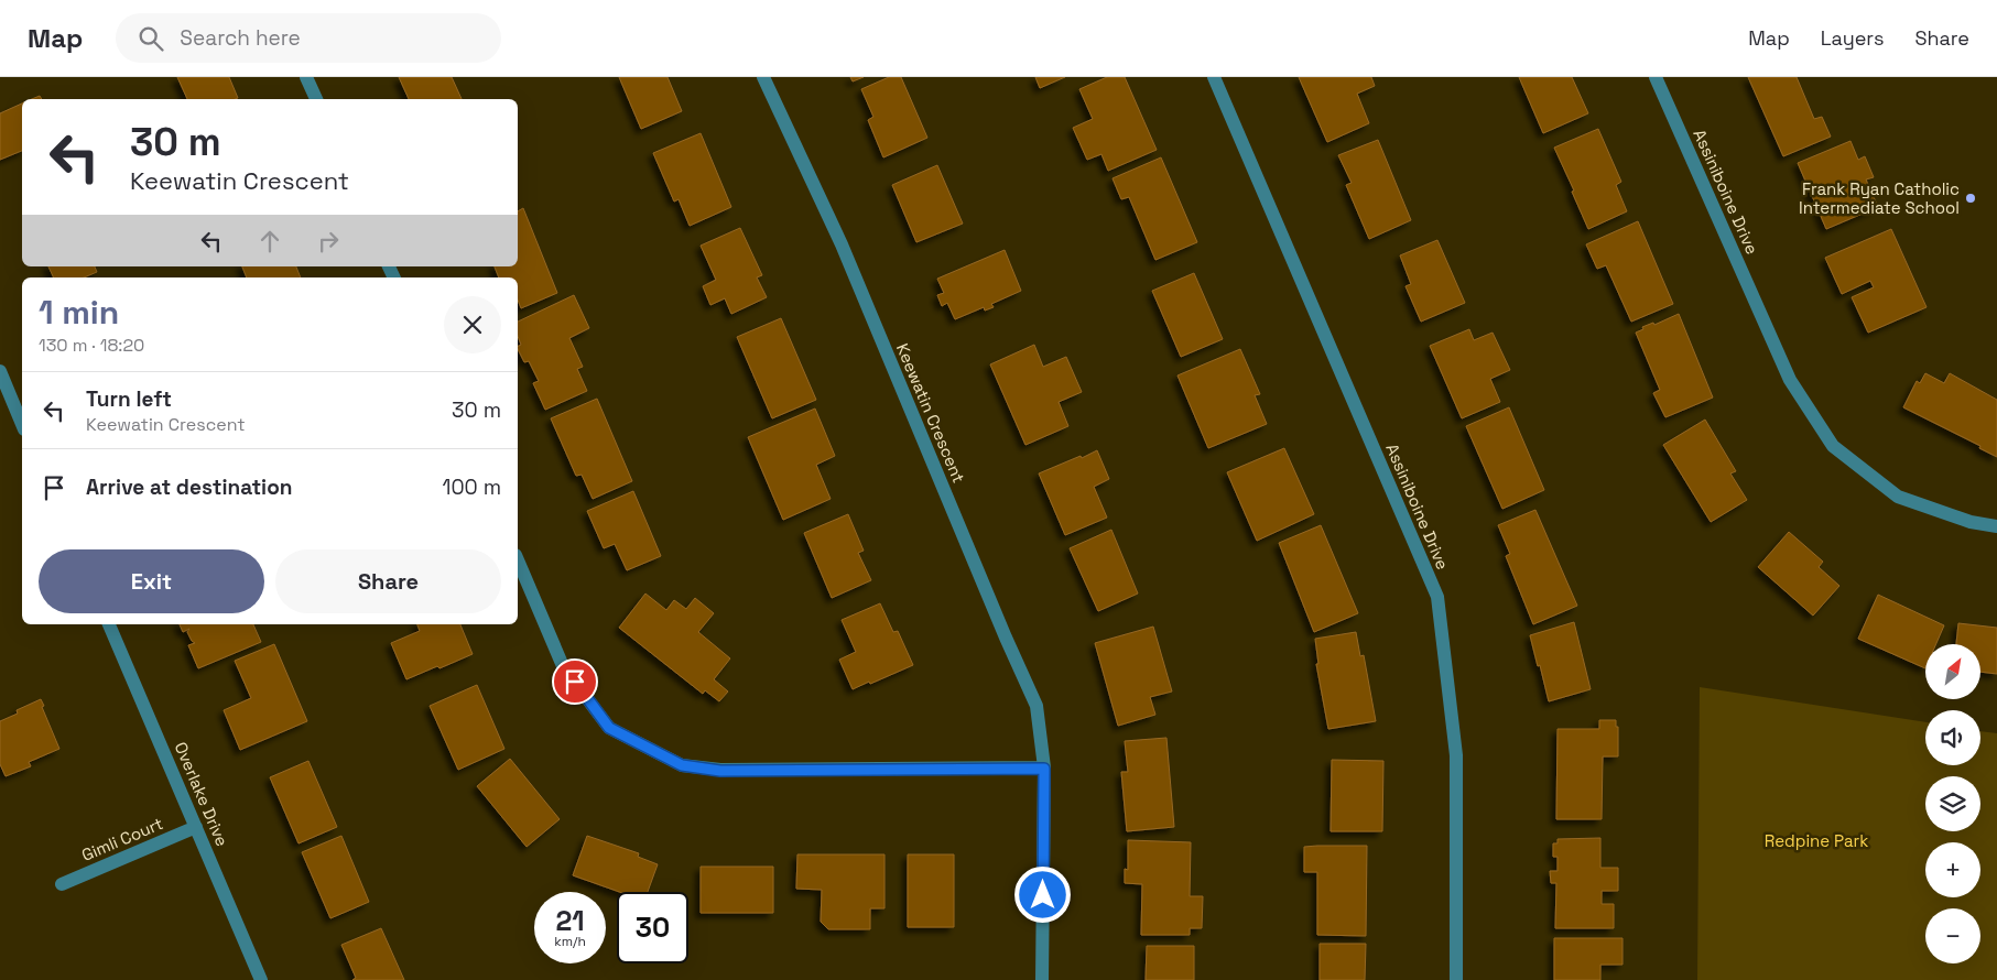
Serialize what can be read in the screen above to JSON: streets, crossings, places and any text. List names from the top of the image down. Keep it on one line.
{"streets":{"street":["Assiniboine Drive","Keewatin Crescent","Overlake Drive","Gimli Court"]},"crossings":[["Overlake Drive","Gimli Court"]],"parks":["Redpine Park"],"places":["Frank Ryan Catholic Intermediate School"],"north":"top right","page":{"header":"Map","search":"Search here","nav":["Map","Layers","Share"],"turn":["30 m","Keewatin Crescent"],"heading":["1 min","130 m · 18:20"],"list":[{"name":"Turn left","note":"Keewatin Crescent","value":"30 m"},{"name":"Arrive at destination","value":"100 m"}],"buttons":["Exit","Share"],"map_buttons":["+","−"],"speed":"21 km/h","limit":"30"}}
